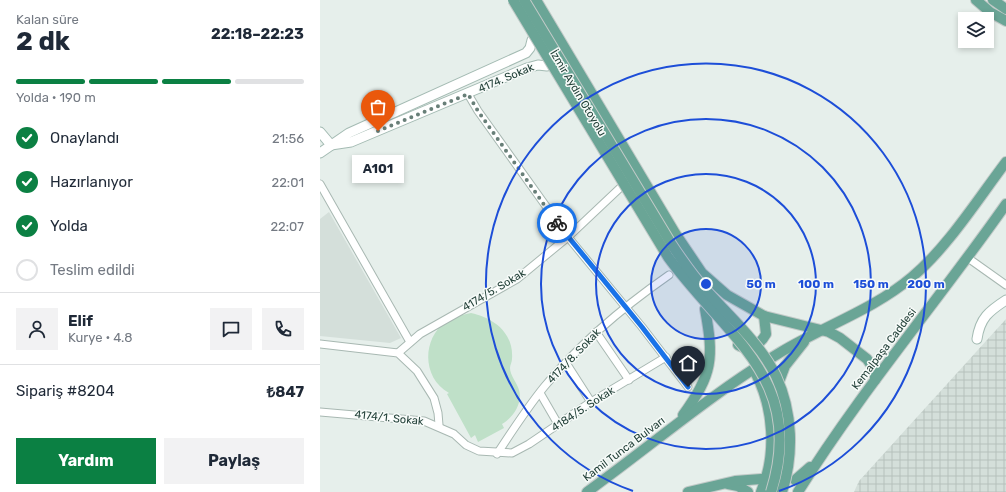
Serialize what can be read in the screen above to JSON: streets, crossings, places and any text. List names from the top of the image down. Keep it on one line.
{"streets":{"main road":["4174. Sokak","İzmir Aydın Otoyolu","Kemalpaşa Caddesi","Kamil Tunca Bulvarı"],"street":["4174/5. Sokak","4174/8. Sokak","4184/5. Sokak","4174/1. Sokak"]},"crossings":[["4174. Sokak","İzmir Aydın Otoyolu"],["İzmir Aydın Otoyolu","4174/5. Sokak"],["İzmir Aydın Otoyolu","Kamil Tunca Bulvarı"],["4174/8. Sokak","4184/5. Sokak"],["4174/8. Sokak","4174/1. Sokak"],["4184/5. Sokak","4174/1. Sokak"]],"places":["A101"],"page":{"heading":["2 dk","Kalan süre","22:18–22:23"],"panel":["Elif","Kurye · 4.8","Sipariş #8204","₺847"],"bar":"Yolda · 190 m","list":[["Onaylandı","21:56"],["Hazırlanıyor","22:01"],["Yolda","22:07"],"Teslim edildi"],"bubble":"A101","buttons":["Yardım","Paylaş"]},"rings":["50 m","100 m","150 m","200 m"]}
